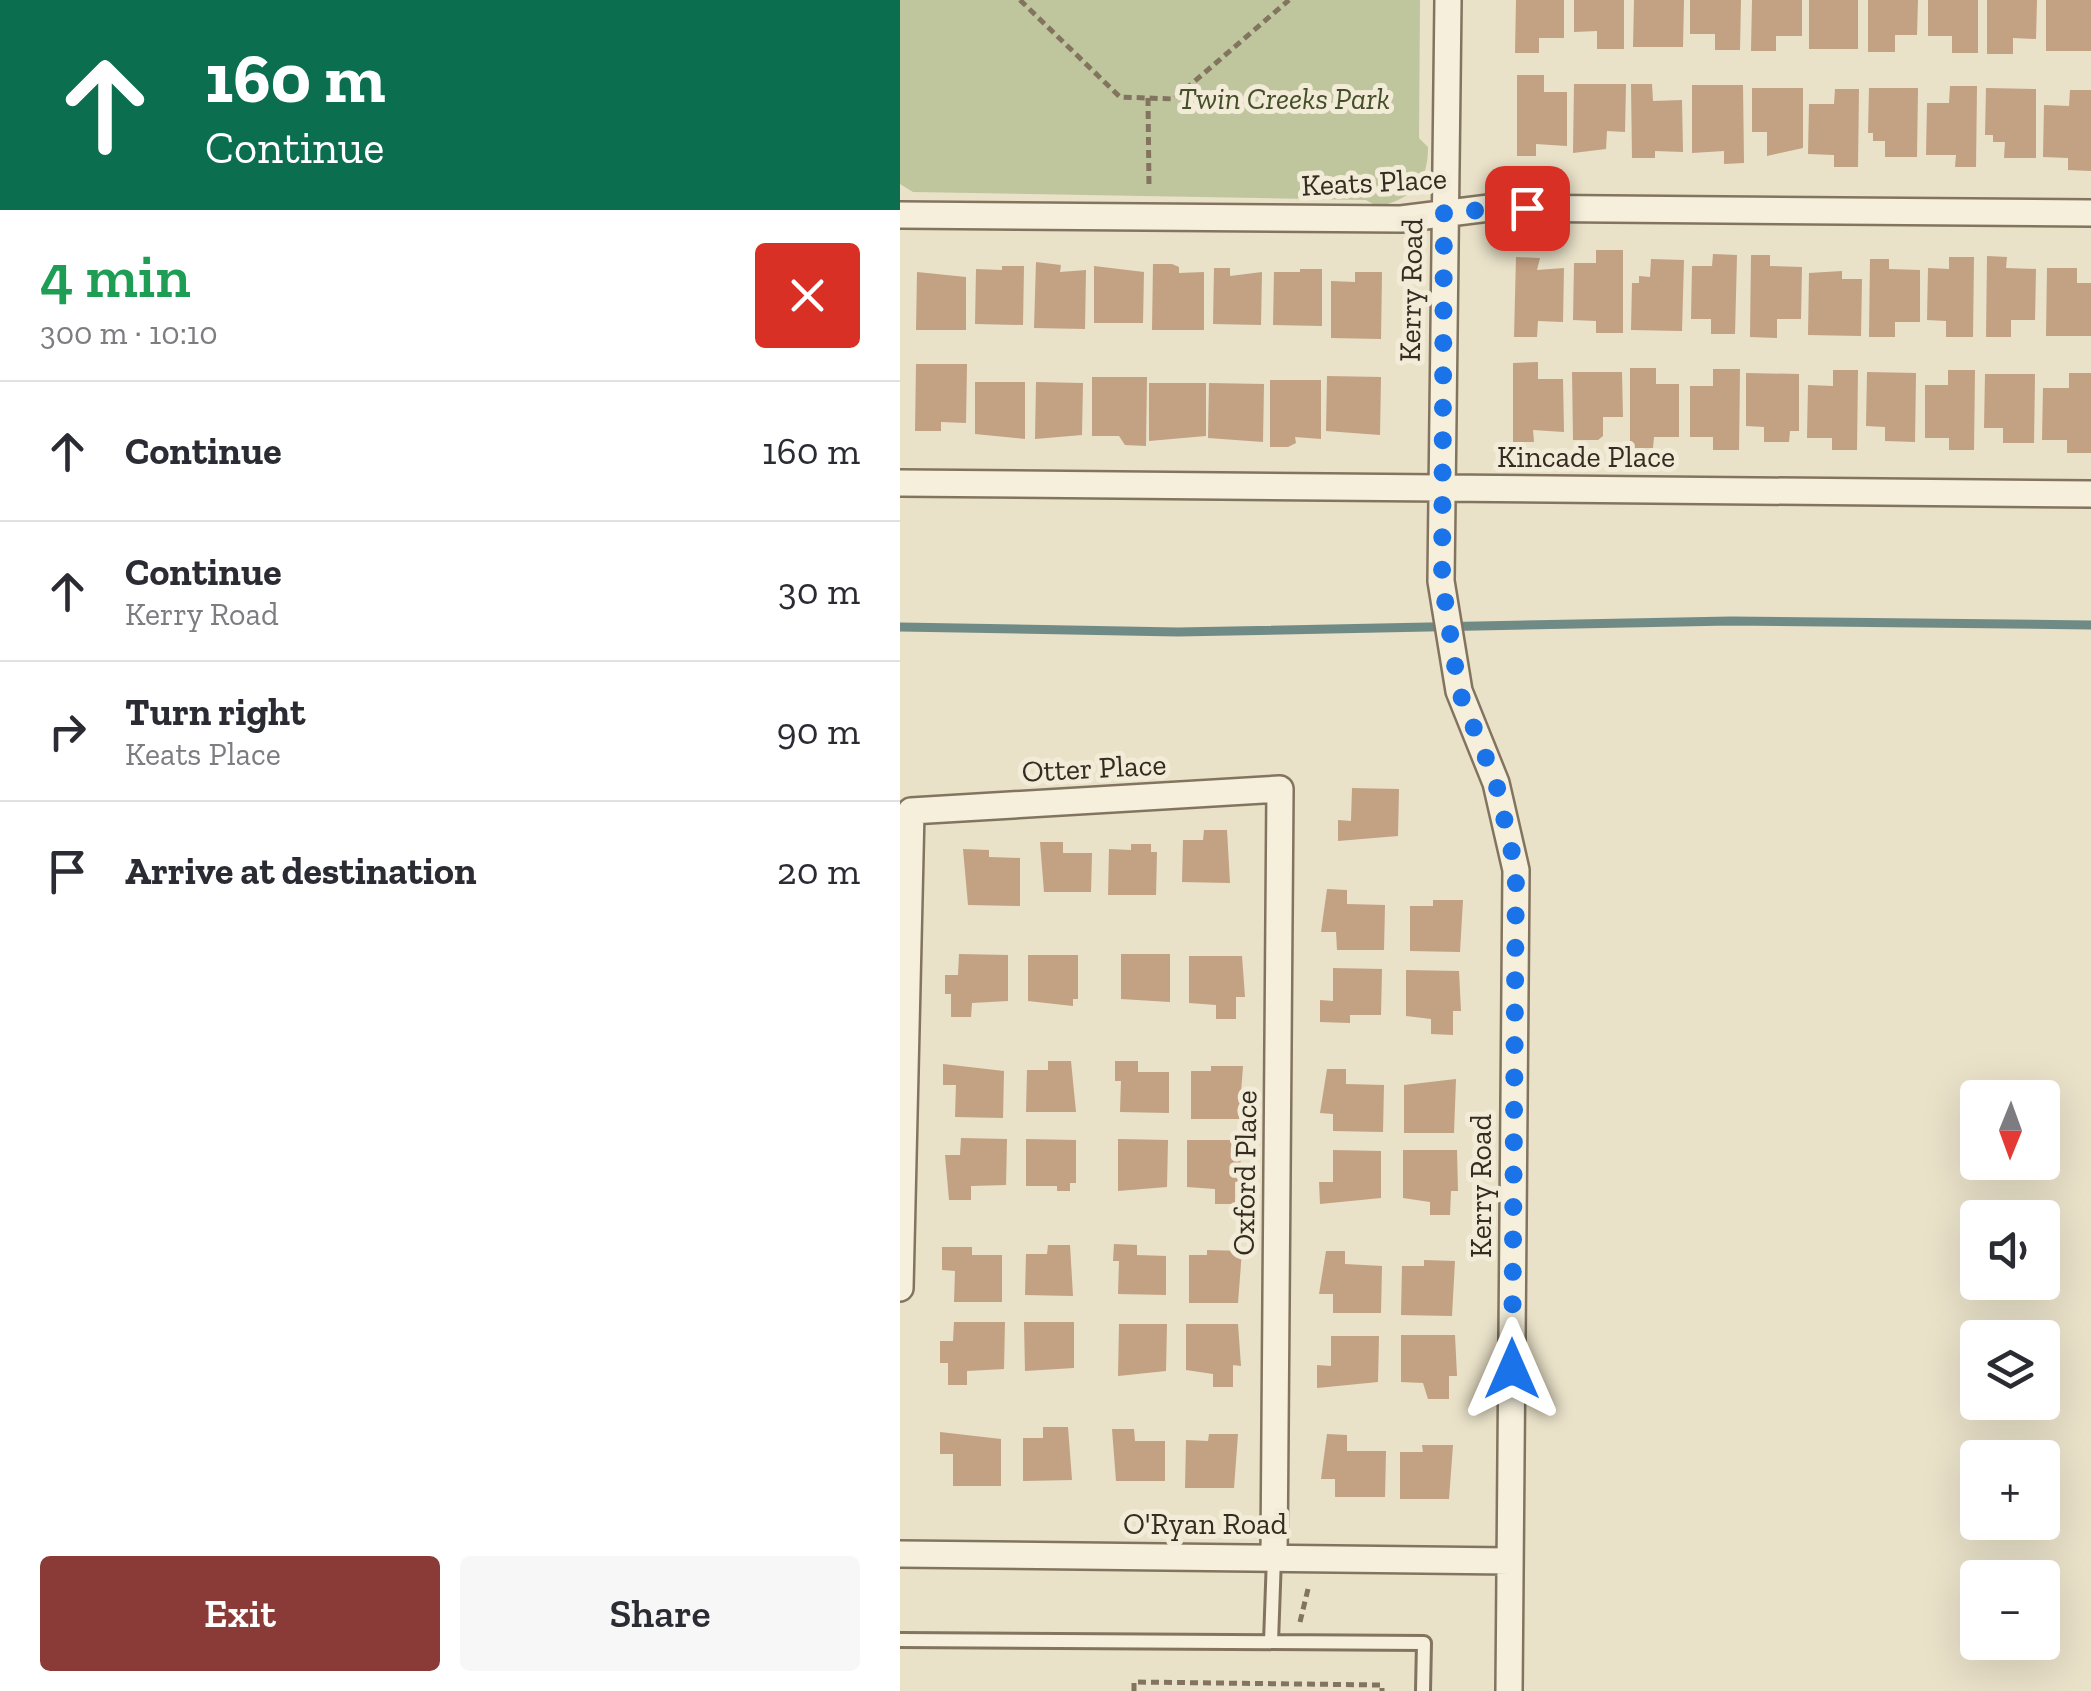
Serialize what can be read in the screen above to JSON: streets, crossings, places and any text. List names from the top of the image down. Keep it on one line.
{"streets":{"street":["Keats Place","Kerry Road","Kincade Place","Otter Place","Oxford Place","O'Ryan Road"]},"crossings":[["Keats Place","Kerry Road"],["Kerry Road","Kincade Place"],["Kerry Road","O'Ryan Road"],["Otter Place","Oxford Place"],["Oxford Place","O'Ryan Road"]],"parks":["Twin Creeks Park"],"north":"bottom","page":{"turn":["160 m","Continue"],"heading":["4 min","300 m · 10:10"],"list":[{"name":"Continue","value":"160 m"},{"name":"Continue","note":"Kerry Road","value":"30 m"},{"name":"Turn right","note":"Keats Place","value":"90 m"},{"name":"Arrive at destination","value":"20 m"}],"map_buttons":["+","−"],"buttons":["Exit","Share"]}}
